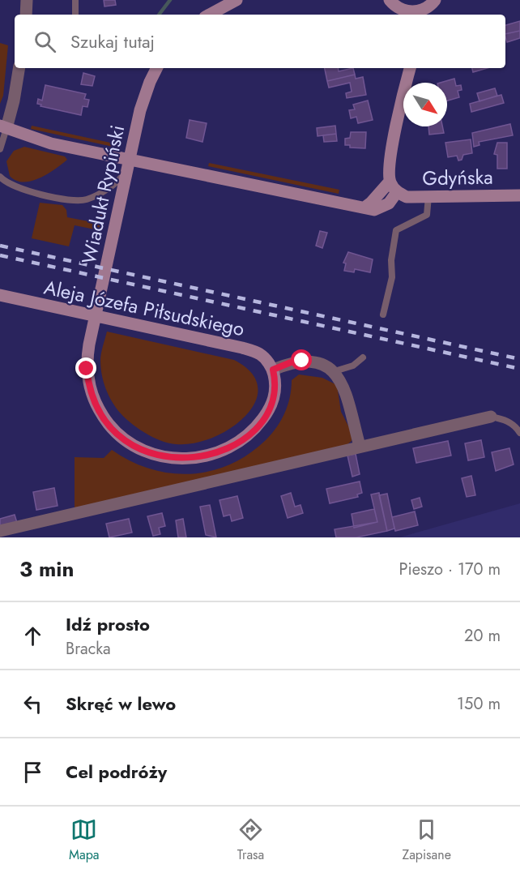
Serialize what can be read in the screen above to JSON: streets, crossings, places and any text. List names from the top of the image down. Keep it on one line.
{"streets":{"main road":["Gdyńska","Wiadukt Rypiński","Aleja Józefa Piłsudskiego"]},"crossings":[["Wiadukt Rypiński","Aleja Józefa Piłsudskiego"]],"north":"bottom right","page":{"search":"Szukaj tutaj","heading":["3 min","Pieszo · 170 m"],"list":[["Idź prosto","Bracka","20 m"],["Skręć w lewo","150 m"],"Cel podróży"],"nav":["Mapa","Trasa","Zapisane"]}}
